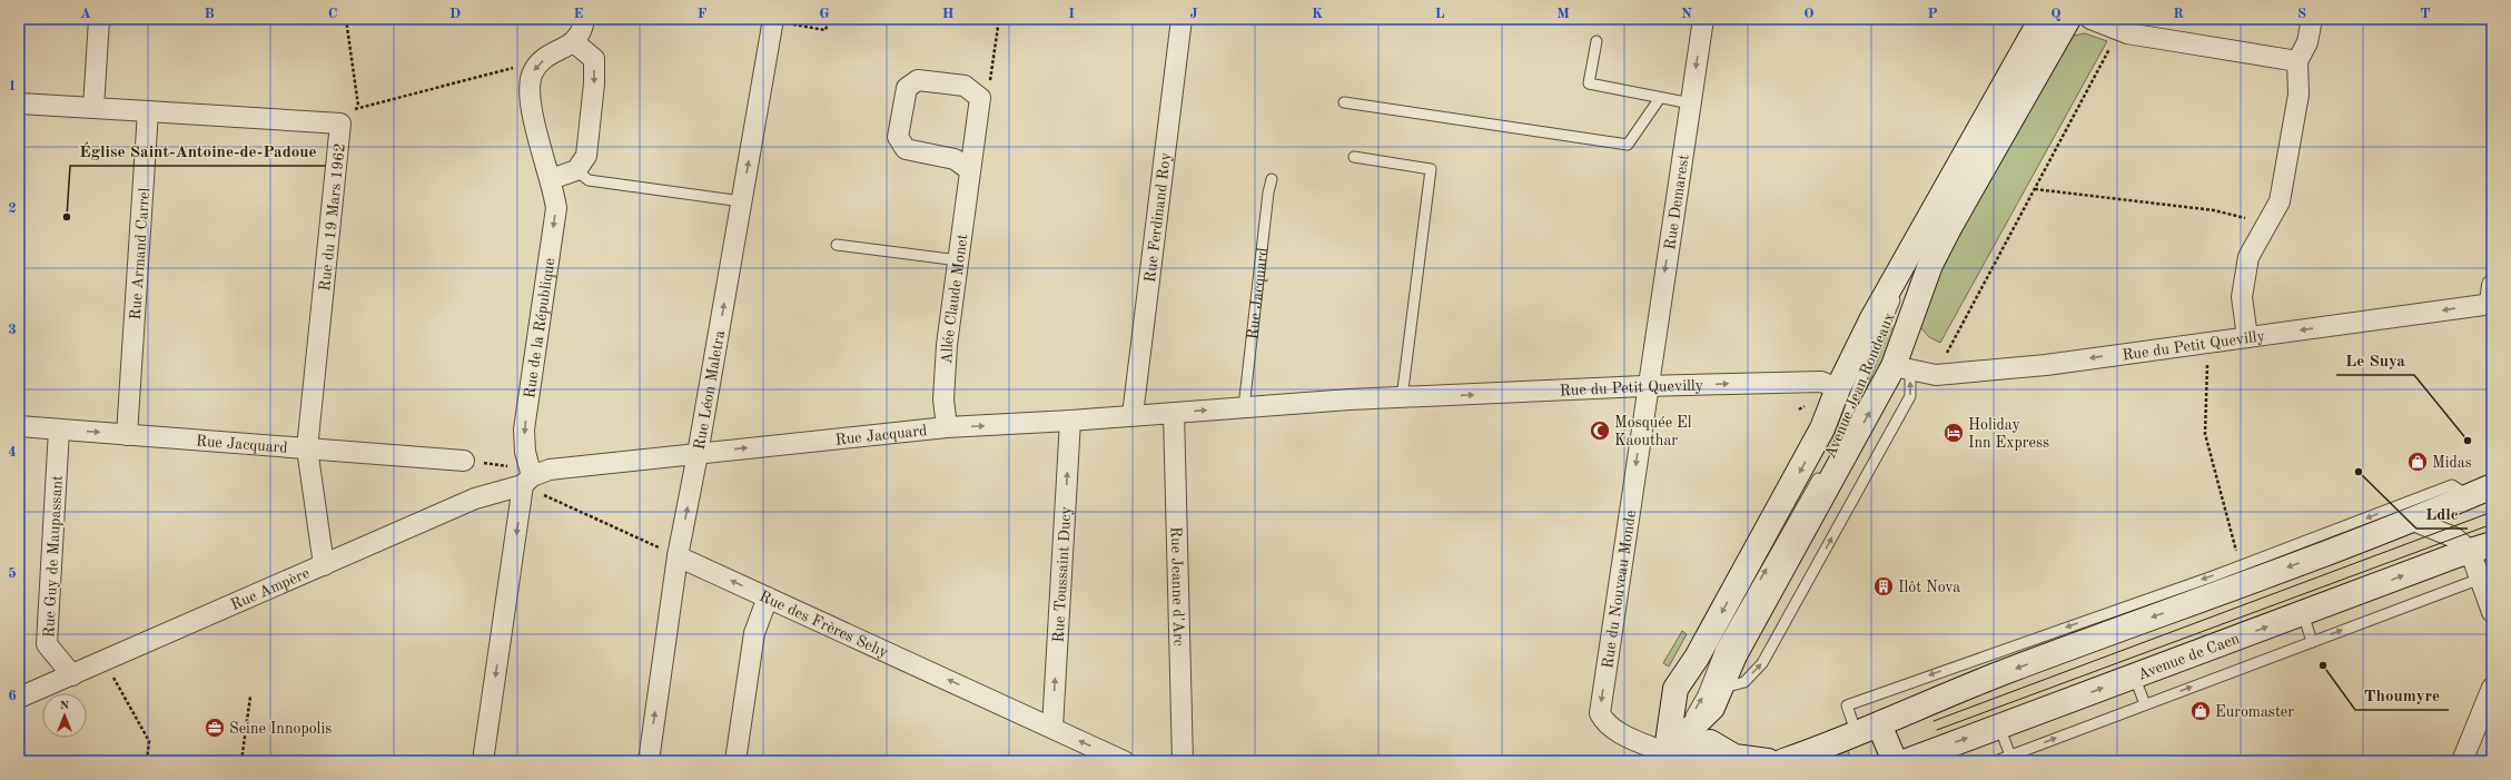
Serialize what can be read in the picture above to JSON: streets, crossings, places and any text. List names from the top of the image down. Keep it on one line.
{"streets":{"main road":["Avenue Jean Rondeaux","Avenue de Caen"],"street":["Rue Demarest","Rue du 19 Mars 1962","Rue Ferdinand Roy","Rue Armand Carrel","Rue Jacquard","Allée Claude Monet","Rue de la République","Rue du Petit Quevilly","Rue Léon Maletra","Rue Guy de Maupassant","Rue Toussaint Ducy","Rue Jeanne d'Arc","Rue Ampère","Rue du Nouveau Monde","Rue des Frères Sehy"]},"crossings":[["Rue Demarest","Rue du Petit Quevilly"],["Rue Demarest","Rue du Nouveau Monde"],["Rue du 19 Mars 1962","Rue Armand Carrel"],["Rue du 19 Mars 1962","Rue Jacquard"],["Rue du 19 Mars 1962","Rue Ampère"],["Rue Ferdinand Roy","Rue Jacquard"],["Rue Armand Carrel","Rue Jacquard"],["Rue Jacquard","Allée Claude Monet"],["Rue Jacquard","Rue de la République"],["Rue Jacquard","Rue du Petit Quevilly"],["Rue Jacquard","Rue Léon Maletra"],["Rue Jacquard","Rue Guy de Maupassant"],["Rue Jacquard","Rue Toussaint Ducy"],["Rue Jacquard","Rue Jeanne d'Arc"],["Rue Jacquard","Rue Ampère"],["Rue de la République","Rue Ampère"],["Rue du Petit Quevilly","Avenue Jean Rondeaux"],["Rue du Petit Quevilly","Rue du Nouveau Monde"],["Avenue Jean Rondeaux","Rue du Nouveau Monde"],["Rue Léon Maletra","Rue des Frères Sehy"],["Rue Guy de Maupassant","Rue Ampère"],["Rue Toussaint Ducy","Rue des Frères Sehy"]],"one_way":["Rue Demarest","Rue de la République","Rue Léon Maletra","Rue Toussaint Ducy","Rue du Nouveau Monde","Rue des Frères Sehy"],"places":{"other":["Église Saint-Antoine-de-Padoue","Le Suya","Ldlc","Thoumyre"],"mosque":["Mosquée El Kaouthar"],"hotel":["Holiday Inn Express"],"shop":["Midas","Euromaster"],"building":["Ilôt Nova"],"office":["Seine Innopolis"]},"north":"top","grid":{"columns":["A","B","C","D","E","F","G","H","I","J","K","L","M","N","O","P","Q","R","S","T"],"rows":["1","2","3","4","5","6"]}}
